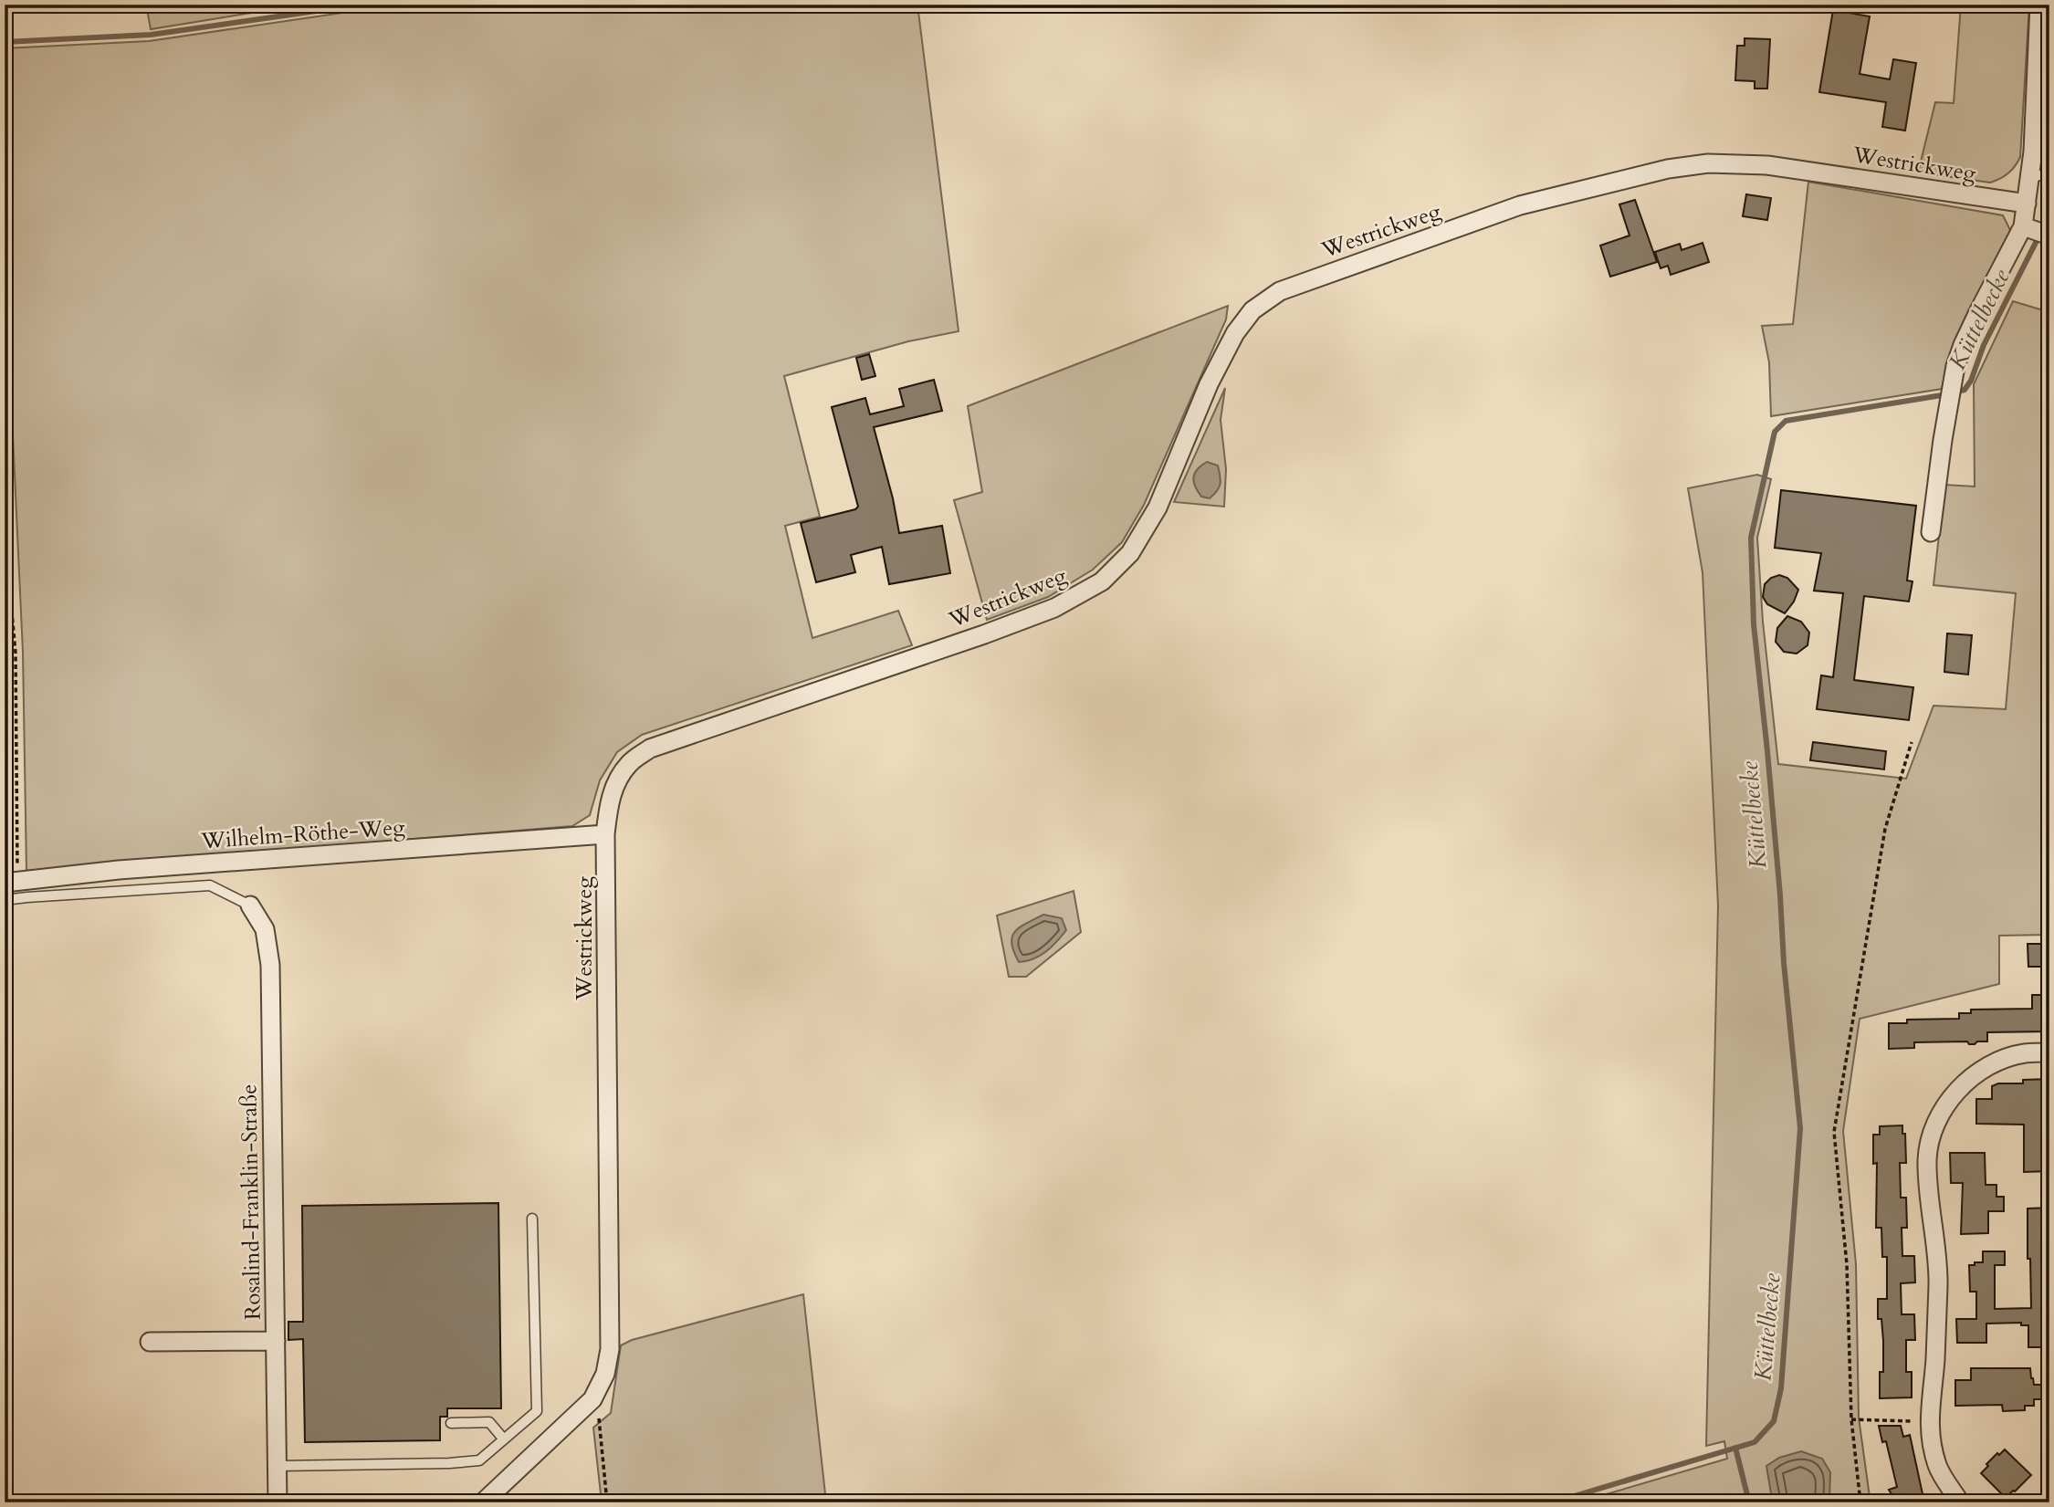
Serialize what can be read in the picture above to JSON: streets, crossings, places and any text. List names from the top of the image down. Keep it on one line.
{"streets":{"street":["Westrickweg","Wilhelm-Röthe-Weg","Rosalind-Franklin-Straße"]},"crossings":[["Westrickweg","Wilhelm-Röthe-Weg"]],"water":["Küttelbecke"]}
